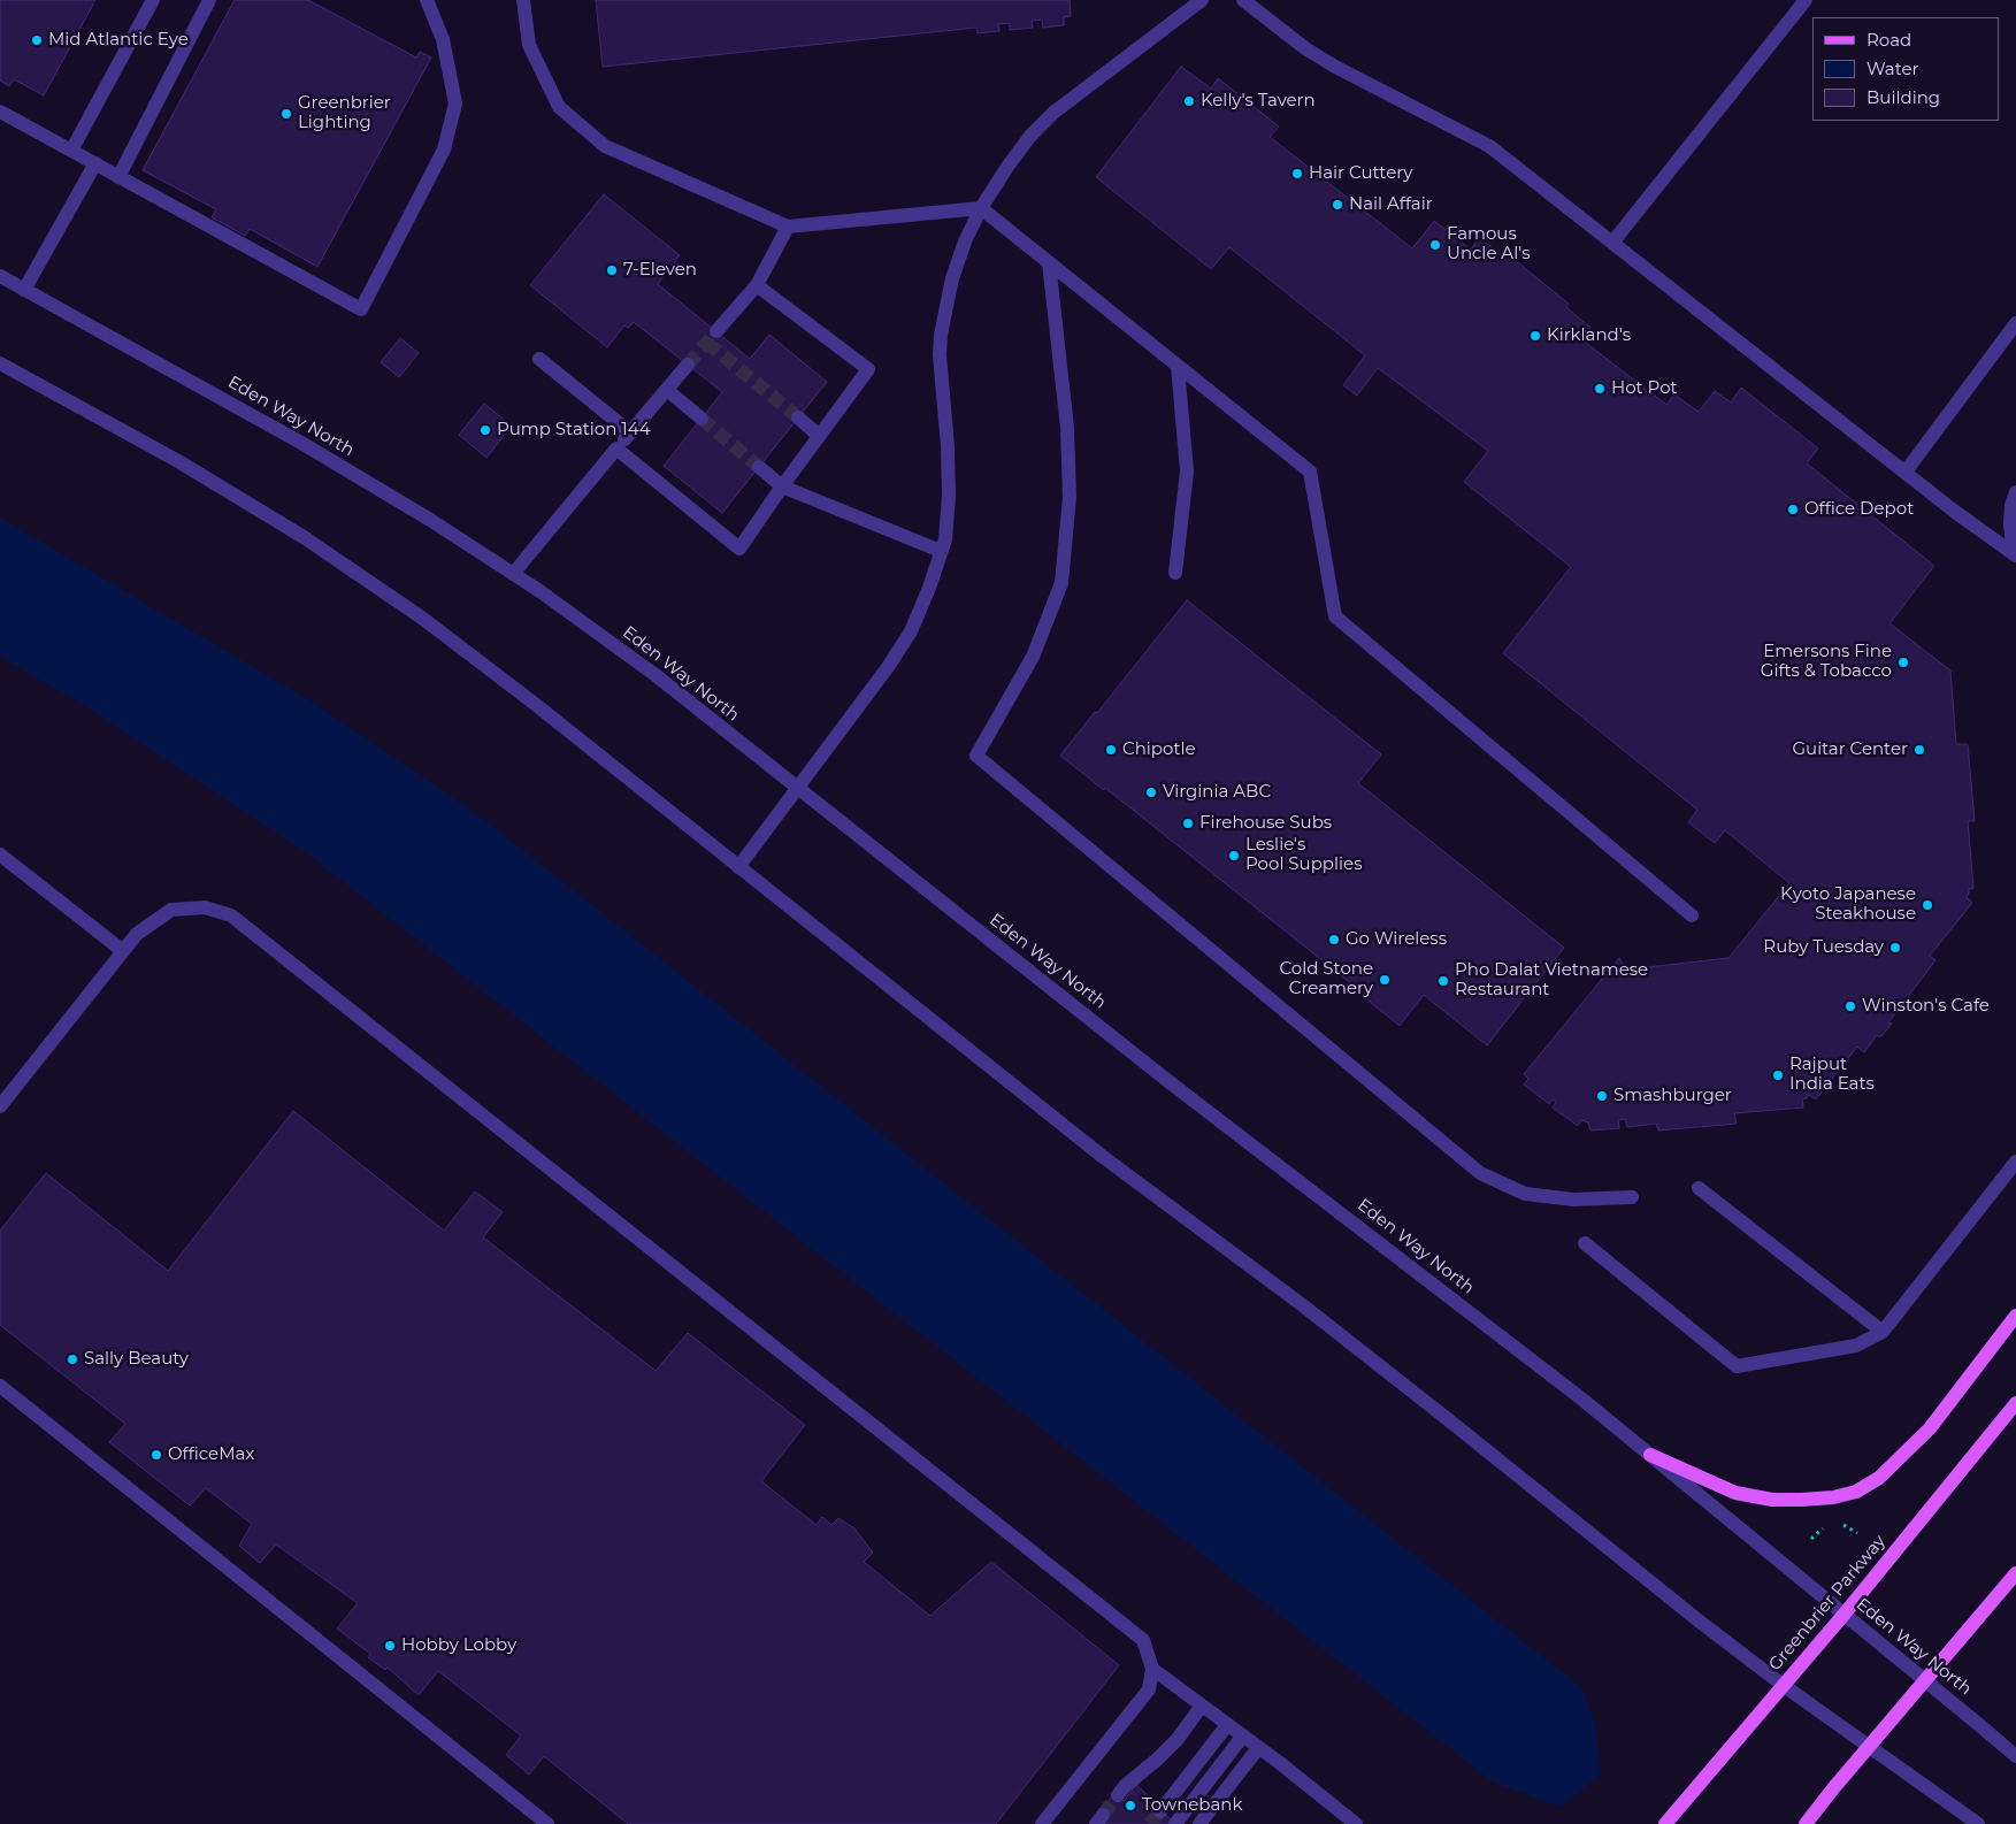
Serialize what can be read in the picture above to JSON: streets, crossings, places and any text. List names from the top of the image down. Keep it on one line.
{"streets":{"main road":["Greenbrier Parkway"],"street":["Eden Way North"]},"crossings":[["Eden Way North","Greenbrier Parkway"]],"places":["Mid Atlantic Eye","Kelly's Tavern","Greenbrier Lighting","Hair Cuttery","Nail Affair","Famous Uncle Al's","7-Eleven","Kirkland's","Hot Pot","Pump Station 144","Office Depot","Emersons Fine Gifts & Tobacco","Chipotle","Guitar Center","Virginia ABC","Firehouse Subs","Leslie's Pool Supplies","Kyoto Japanese Steakhouse","Go Wireless","Ruby Tuesday","Cold Stone Creamery","Pho Dalat Vietnamese Restaurant","Winston's Cafe","Rajput India Eats","Smashburger","Sally Beauty","OfficeMax","Hobby Lobby","Townebank"],"legend":["Road","Water","Building"]}
